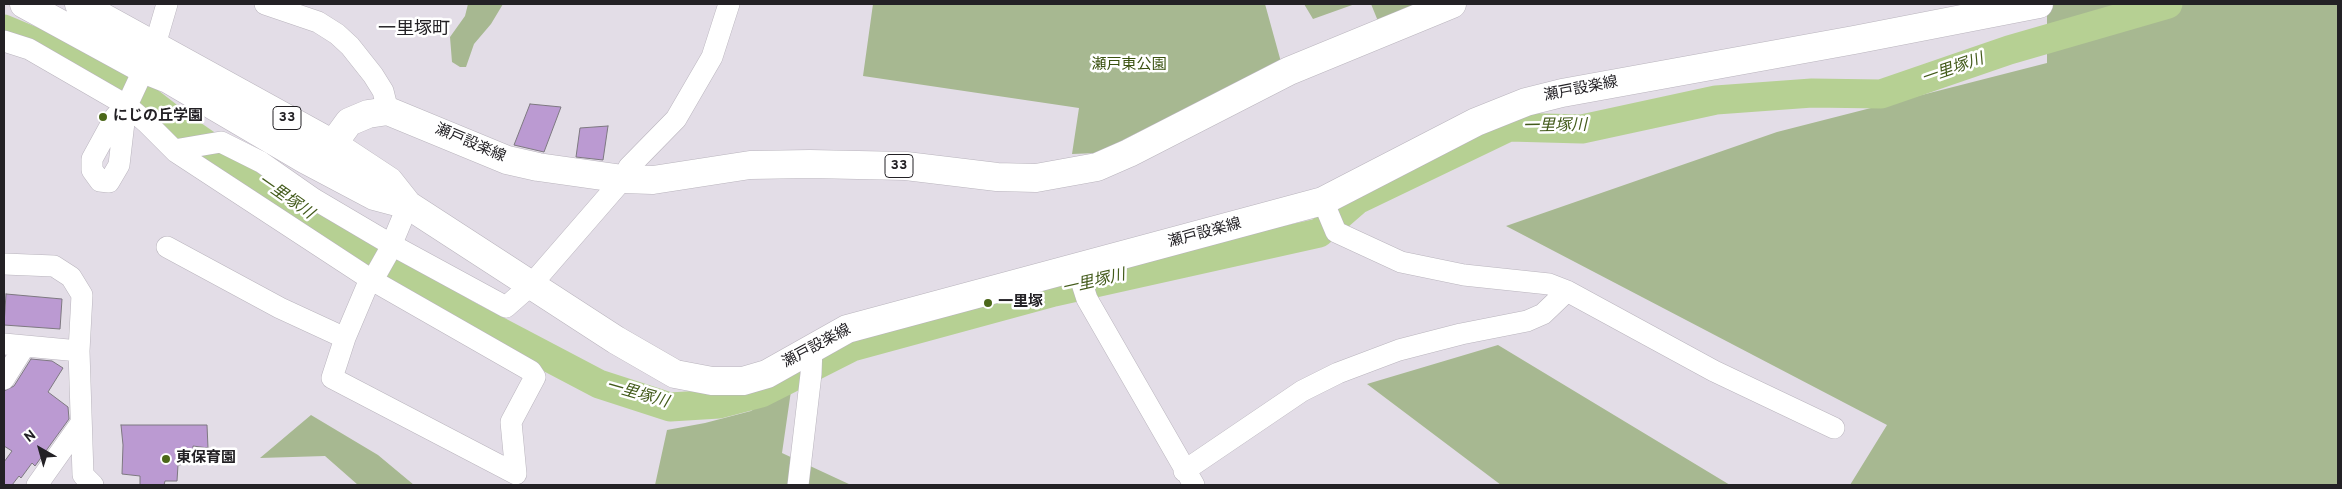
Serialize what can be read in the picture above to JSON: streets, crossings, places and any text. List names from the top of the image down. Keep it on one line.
{"streets":{"main road":["瀬戸設楽線","33"]},"districts":["一里塚町"],"water":["一里塚川"],"parks":["瀬戸東公園"],"places":["にじの丘学園","一里塚","東保育園"],"north":"top left"}
